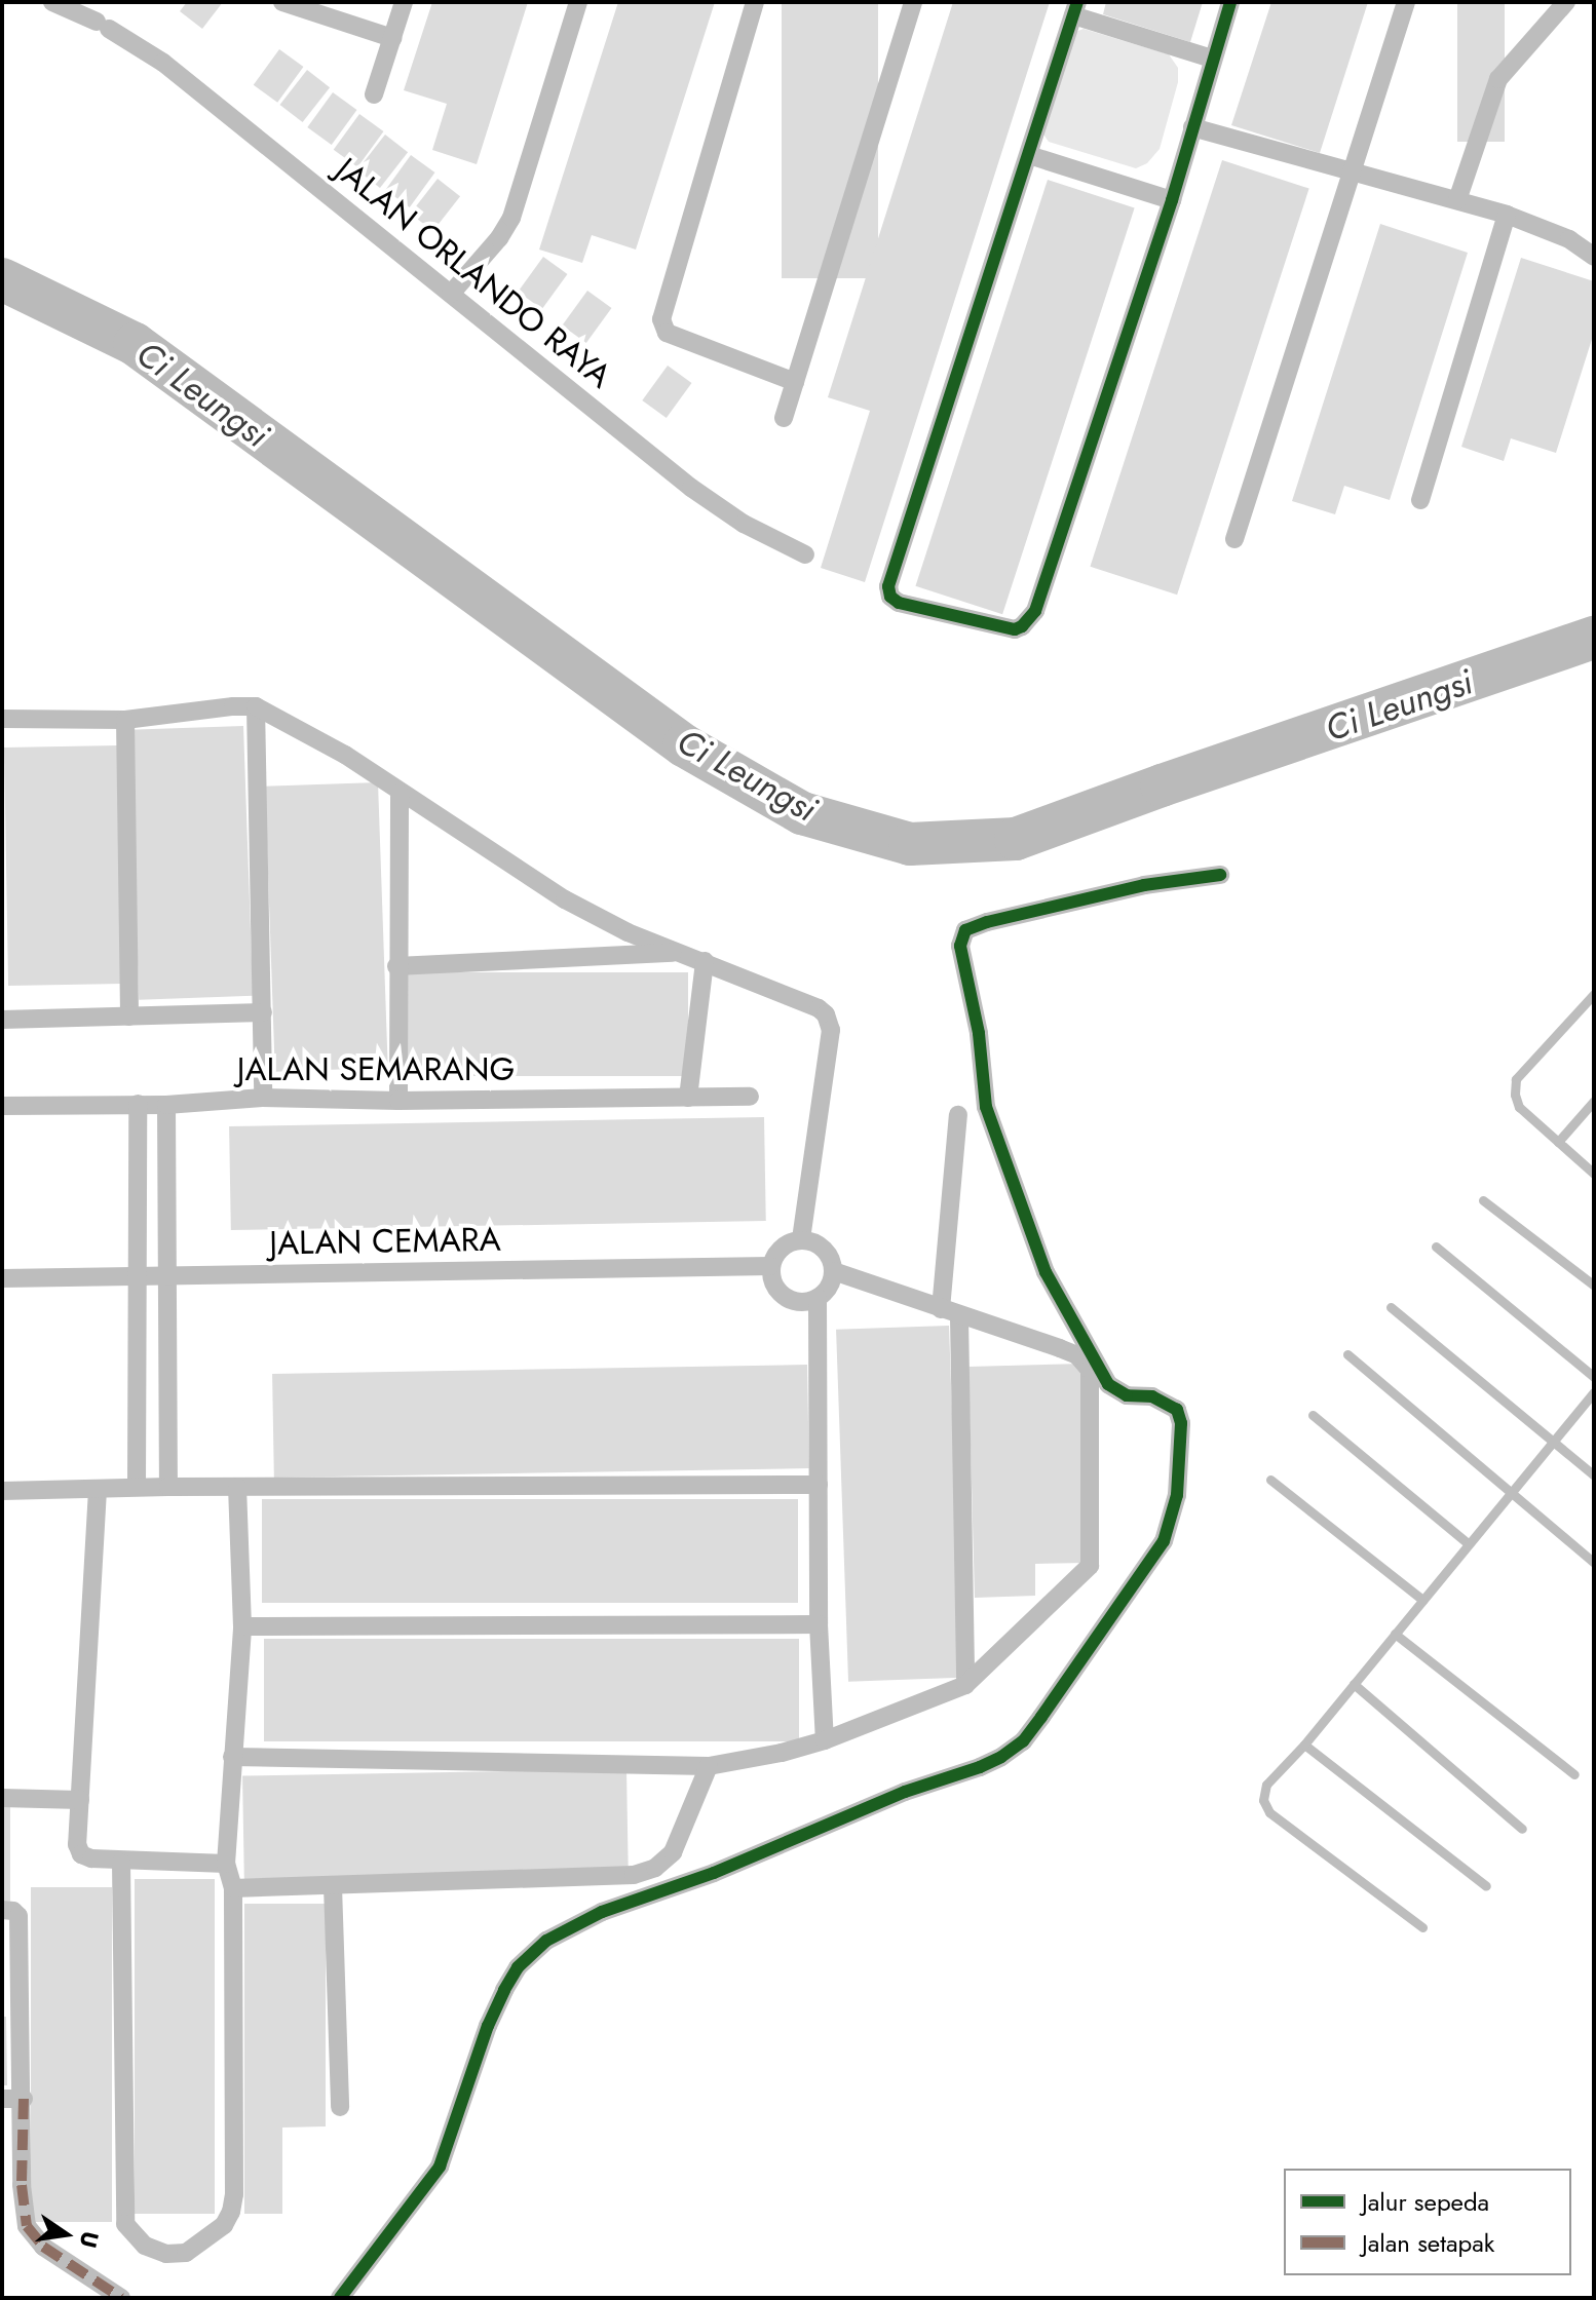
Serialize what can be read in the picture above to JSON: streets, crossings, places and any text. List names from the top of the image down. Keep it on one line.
{"streets":{"street":["JALAN ORLANDO RAYA","JALAN SEMARANG","JALAN CEMARA"]},"water":["Ci Leungsi"],"legend":["Jalur sepeda","Jalan setapak"],"north":"right"}
